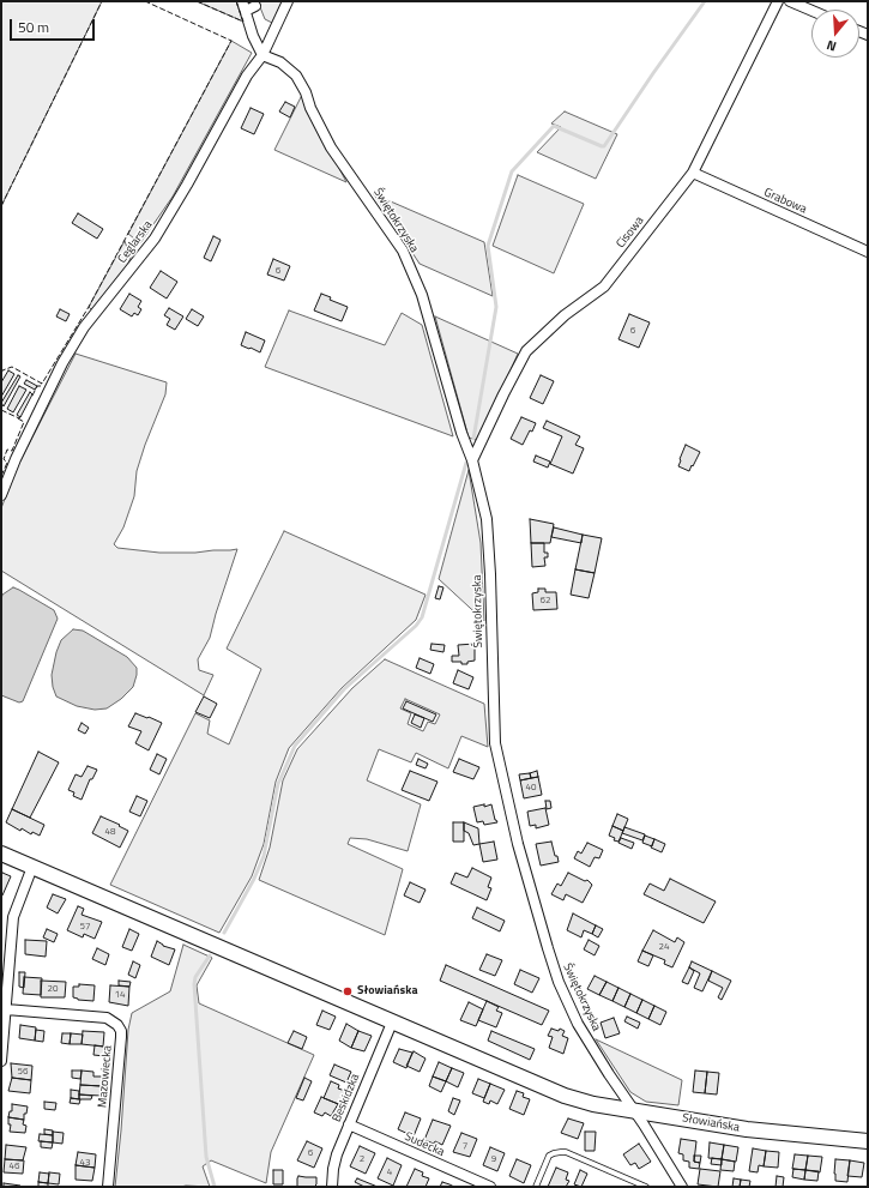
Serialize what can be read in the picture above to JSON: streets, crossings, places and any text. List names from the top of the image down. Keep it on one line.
{"streets":{"street":["Grabowa","Świętokrzyska","Cisowa","Ceglarska","Mazowiecka","Beskidzka","Słowiańska","Sudecka"]},"crossings":[["Grabowa","Cisowa"],["Świętokrzyska","Cisowa"],["Świętokrzyska","Ceglarska"],["Świętokrzyska","Słowiańska"],["Beskidzka","Słowiańska"],["Beskidzka","Sudecka"]],"places":["Słowiańska"],"house_numbers":["6","6","62","40","48","57","24","20","14","56","7","6","2","9","43","46","4"],"scale_bar":"50 m","north":"bottom"}
